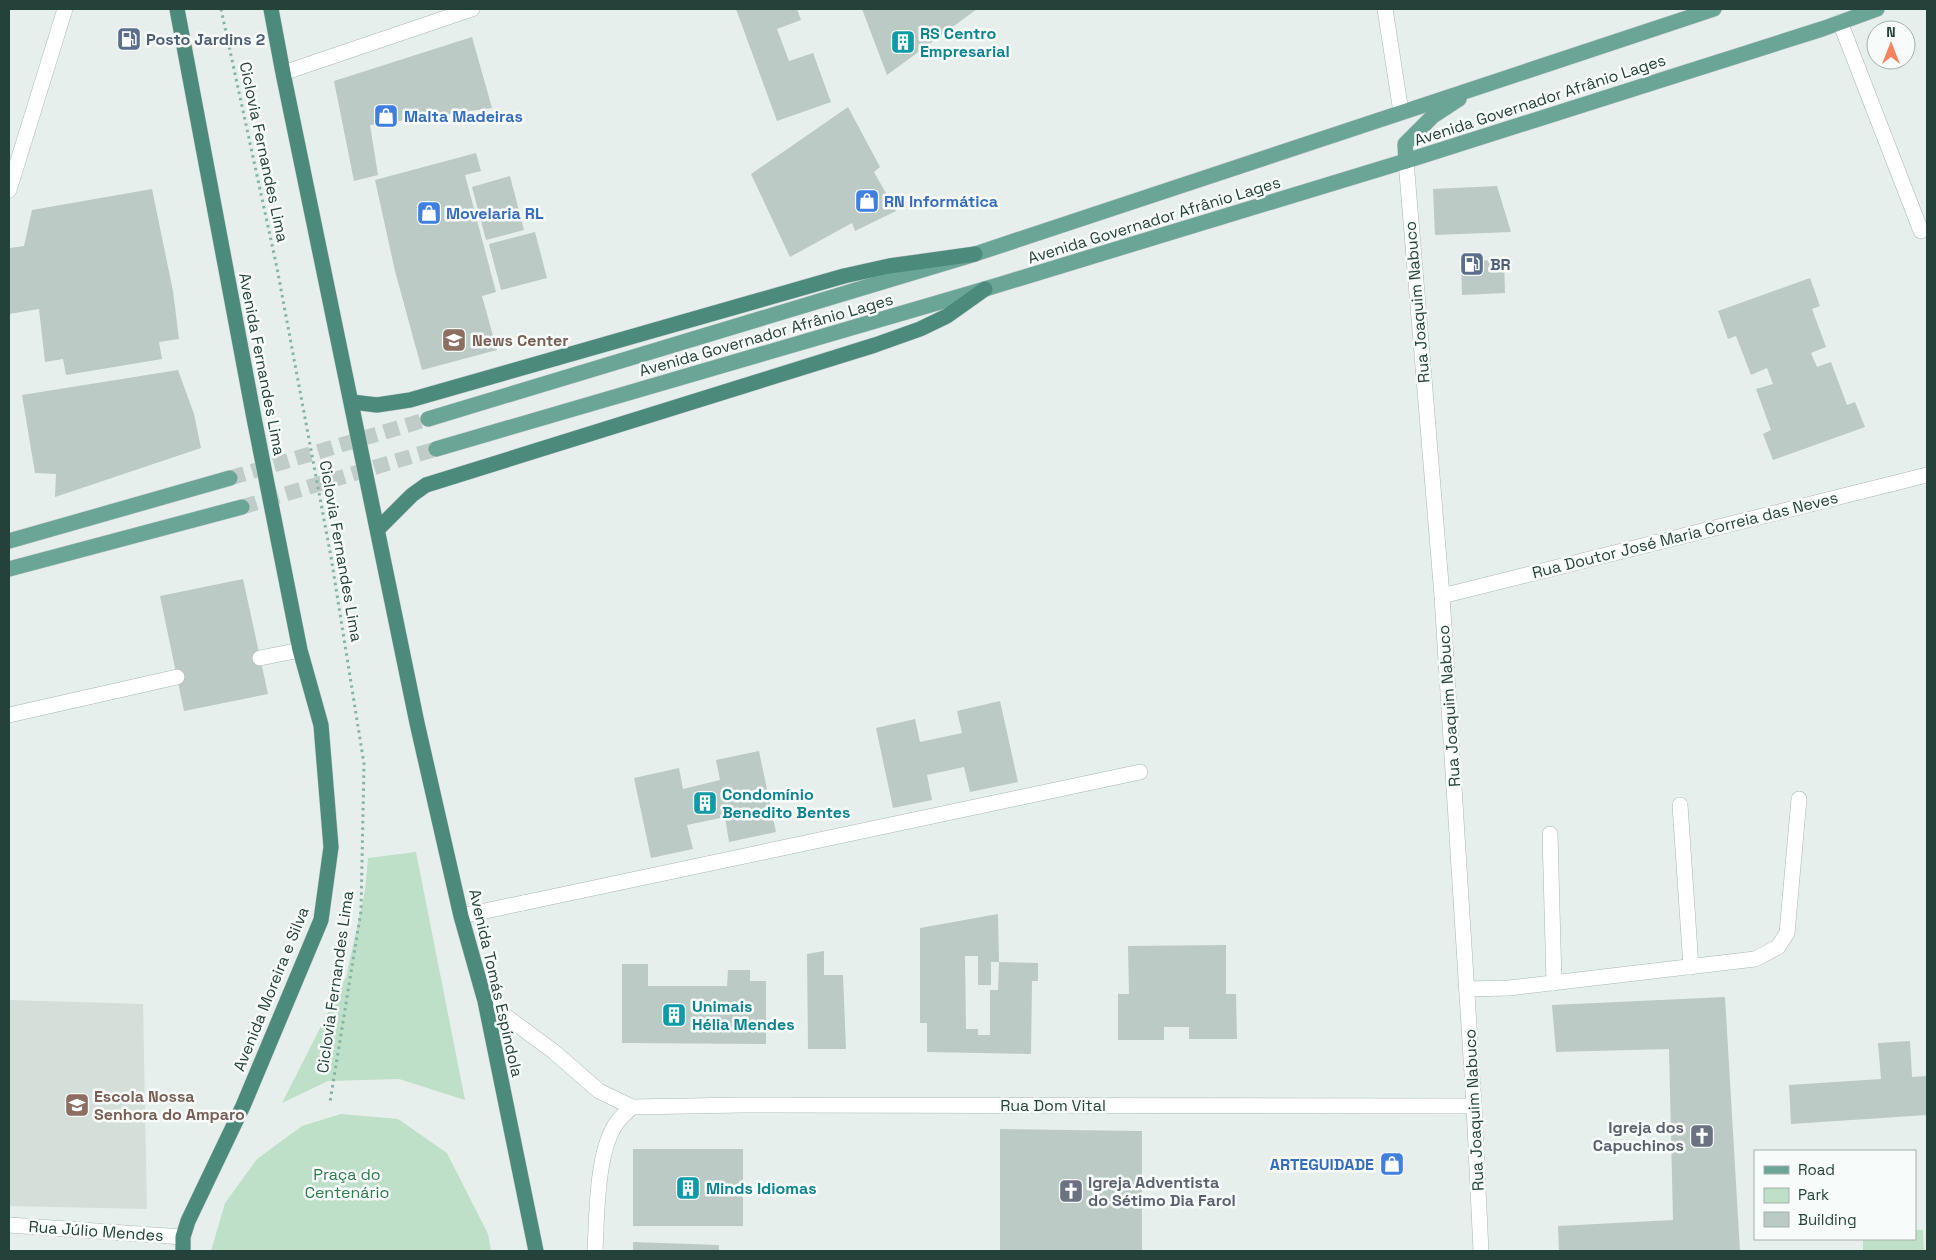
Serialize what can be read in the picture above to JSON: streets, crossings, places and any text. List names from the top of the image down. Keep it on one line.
{"streets":{"highway":["Avenida Fernandes Lima","Avenida Tomás Espíndola","Avenida Moreira e Silva"],"main road":["Avenida Governador Afrânio Lages"],"street":["Rua Joaquim Nabuco","Rua Doutor José Maria Correia das Neves","Rua Dom Vital","Rua Júlio Mendes"],"path":["Ciclovia Fernandes Lima"]},"crossings":[["Avenida Governador Afrânio Lages","Rua Joaquim Nabuco"],["Rua Joaquim Nabuco","Rua Doutor José Maria Correia das Neves"],["Rua Joaquim Nabuco","Rua Dom Vital"],["Avenida Fernandes Lima","Avenida Moreira e Silva"],["Avenida Tomás Espíndola","Rua Dom Vital"],["Avenida Moreira e Silva","Rua Júlio Mendes"]],"parks":["Praça do Centenário"],"places":{"fuel station":["Posto Jardins 2","BR"],"building":["RS Centro Empresarial","Condomínio Benedito Bentes","Unimais Hélia Mendes","Minds Idiomas"],"shop":["Malta Madeiras","RN Informática","Movelaria RL","ARTEGUIDADE"],"school or university":["News Center","Escola Nossa Senhora do Amparo"],"church":["Igreja dos Capuchinos","Igreja Adventista do Sétimo Dia Farol"]},"legend":["Road","Park","Building"],"north":"top"}
